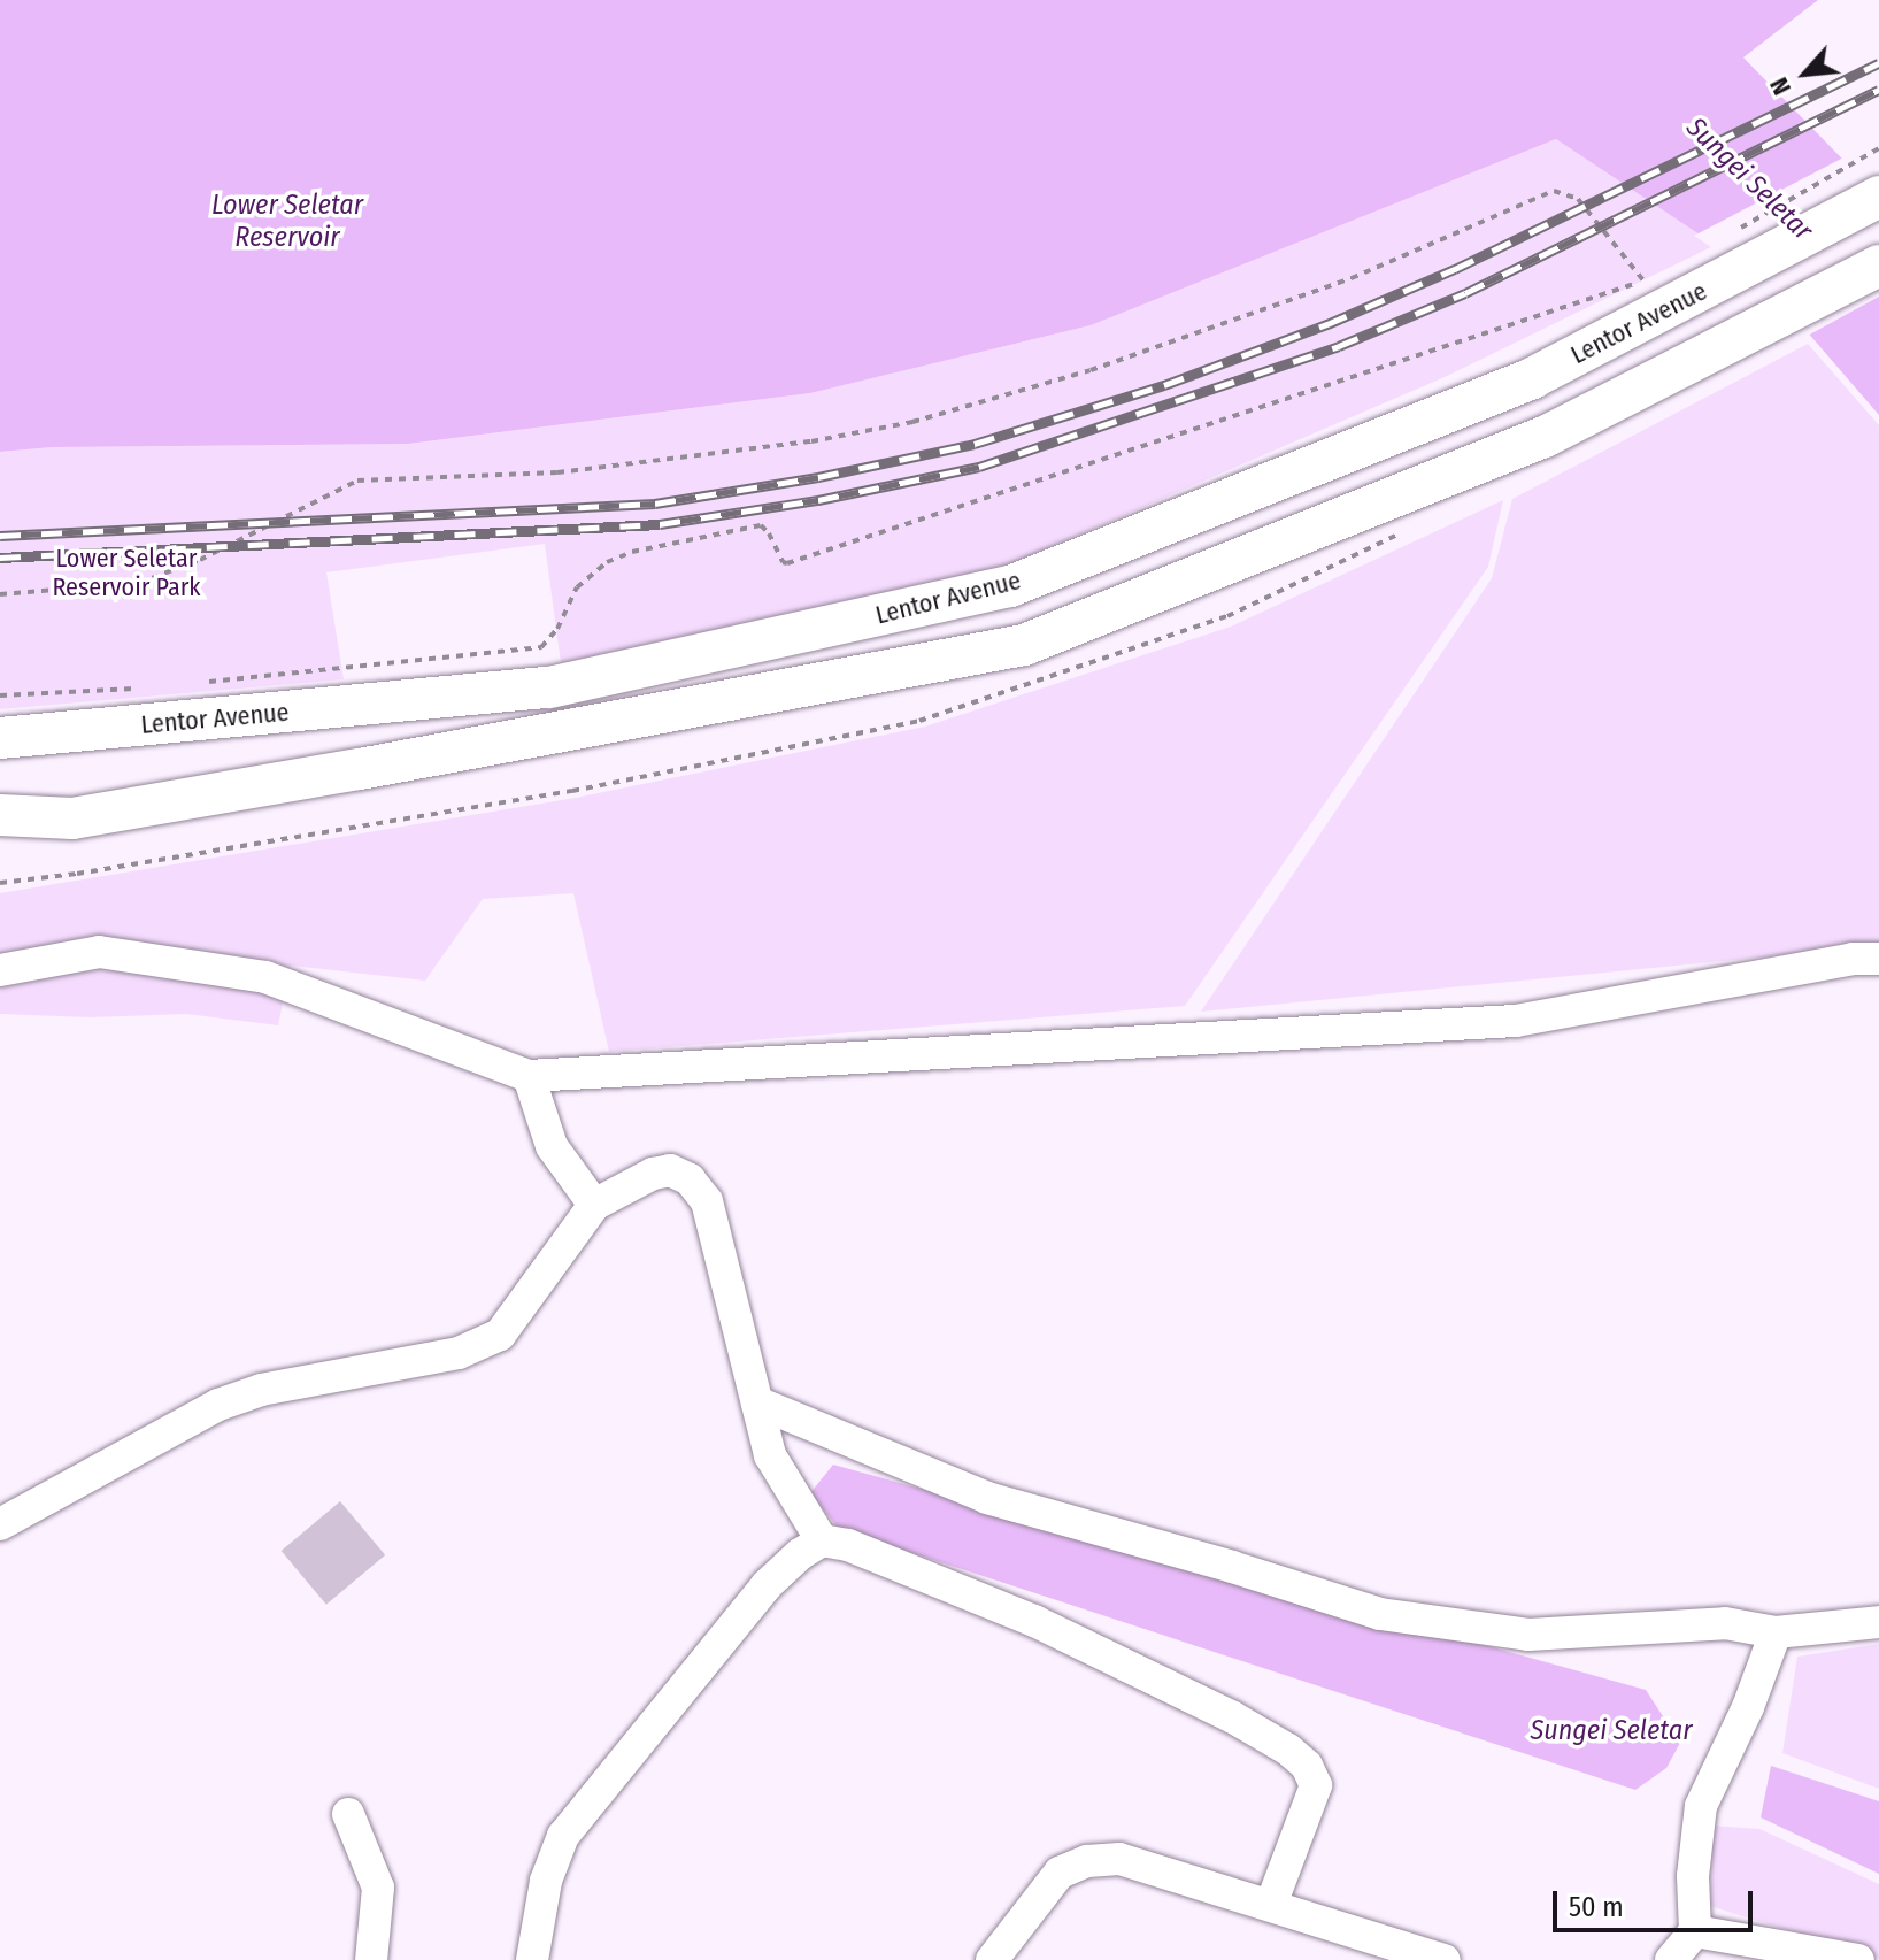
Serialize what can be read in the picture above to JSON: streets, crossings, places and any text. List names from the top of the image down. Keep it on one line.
{"streets":{"main road":["Lentor Avenue"]},"water":["Sungei Seletar","Lower Seletar Reservoir"],"parks":["Lower Seletar Reservoir Park"],"scale_bar":"50 m","north":"bottom left"}
